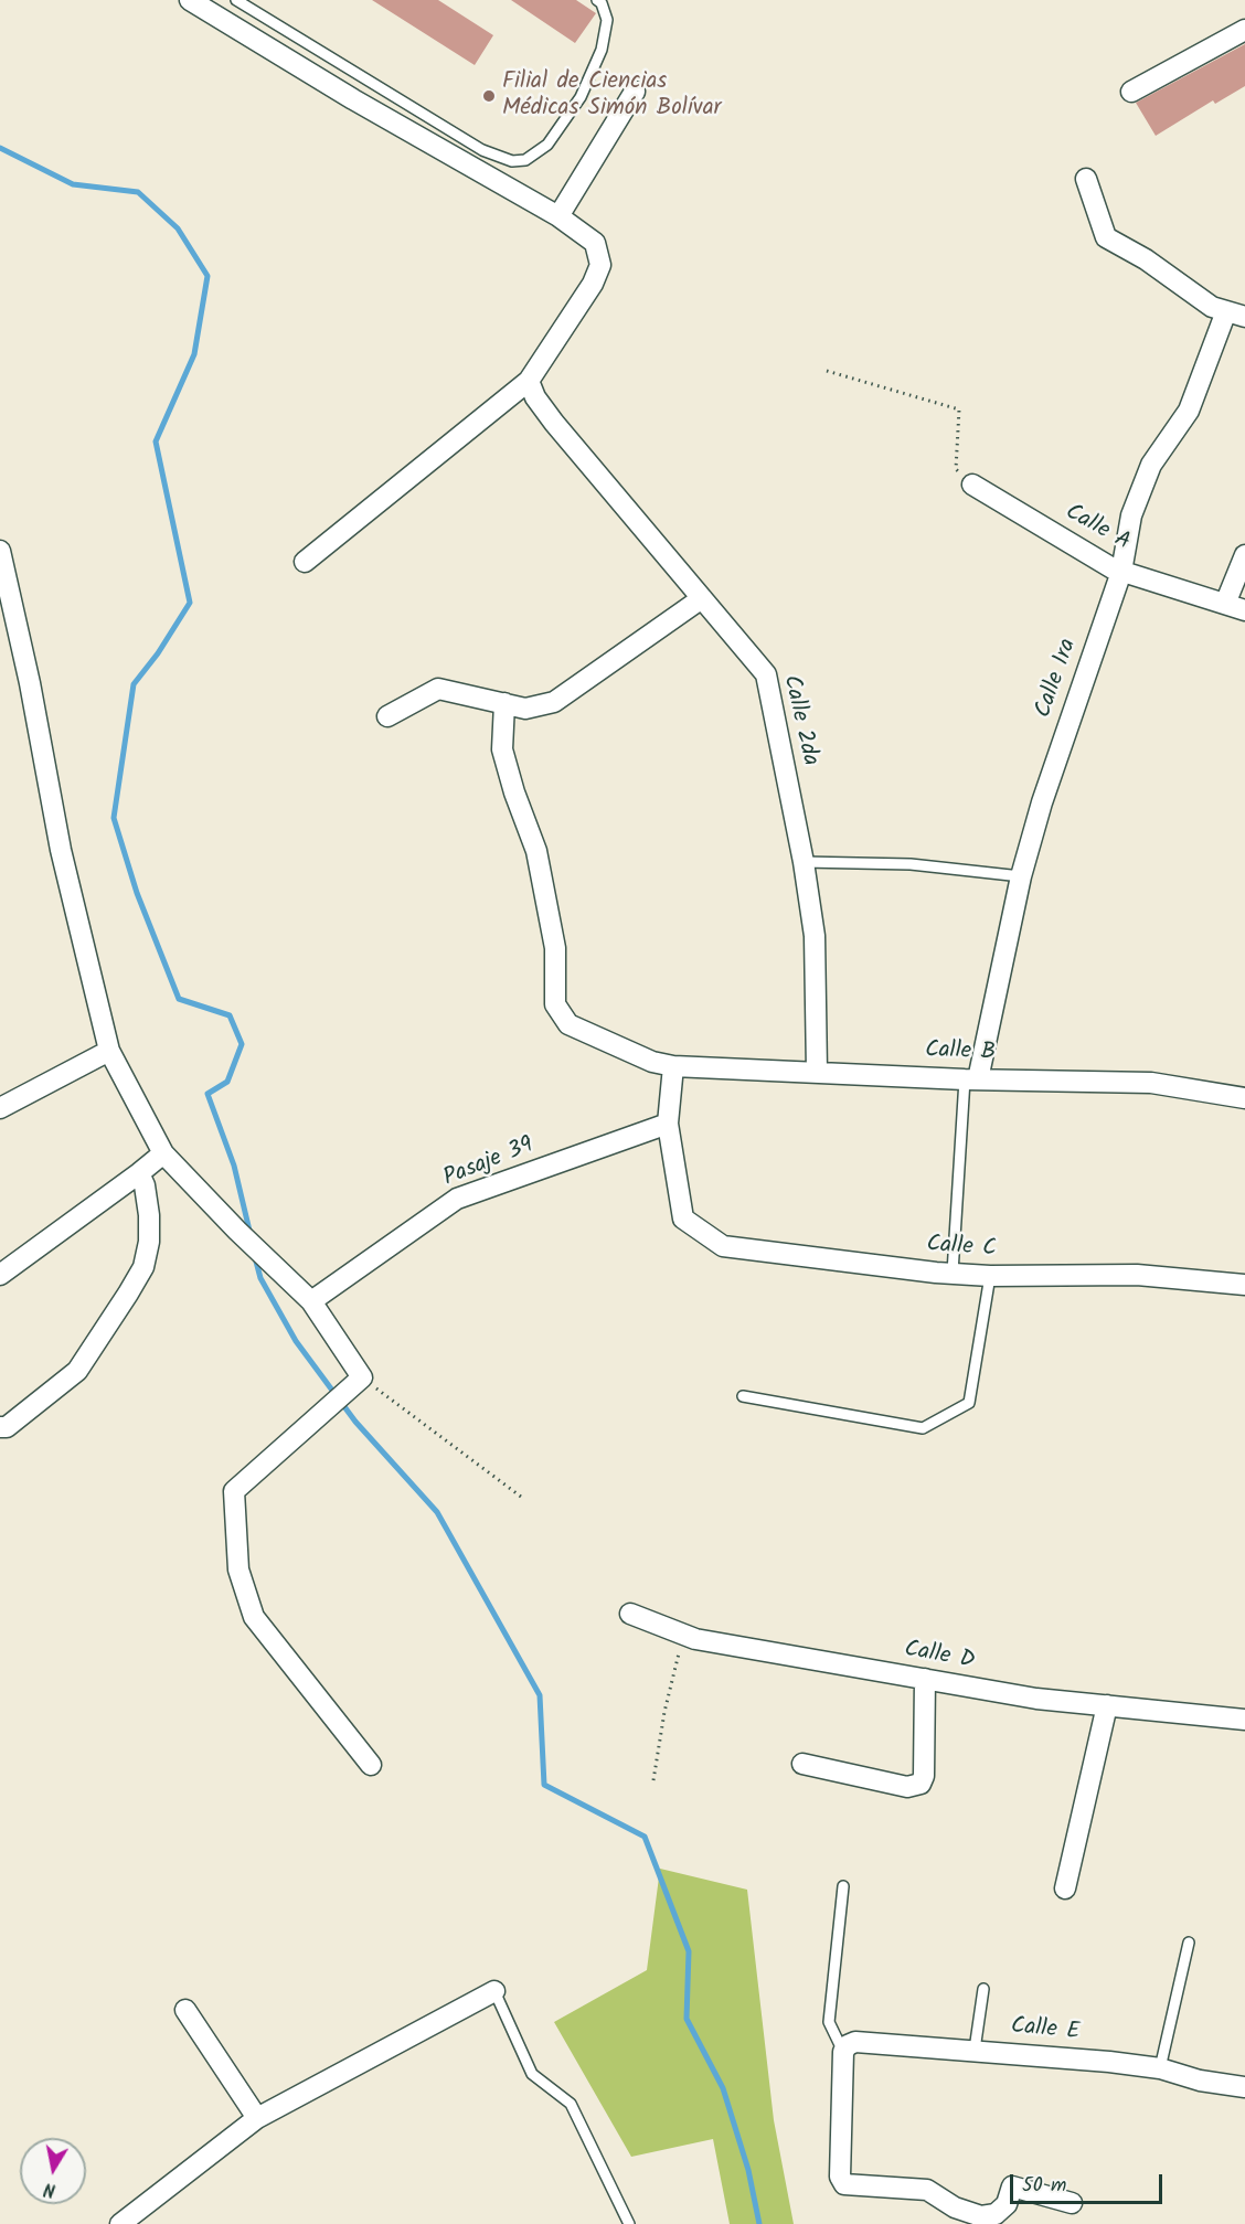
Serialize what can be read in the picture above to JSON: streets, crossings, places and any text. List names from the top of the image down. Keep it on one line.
{"streets":{"street":["Calle A","Calle 1ra","Calle 2da","Calle B","Pasaje 39","Calle C","Calle D","Calle E"]},"crossings":[["Calle A","Calle 1ra"],["Calle 1ra","Calle B"],["Calle 2da","Calle B"],["Pasaje 39","Calle C"]],"places":["Filial de Ciencias Médicas Simón Bolívar"],"scale_bar":"50 m","north":"bottom"}
